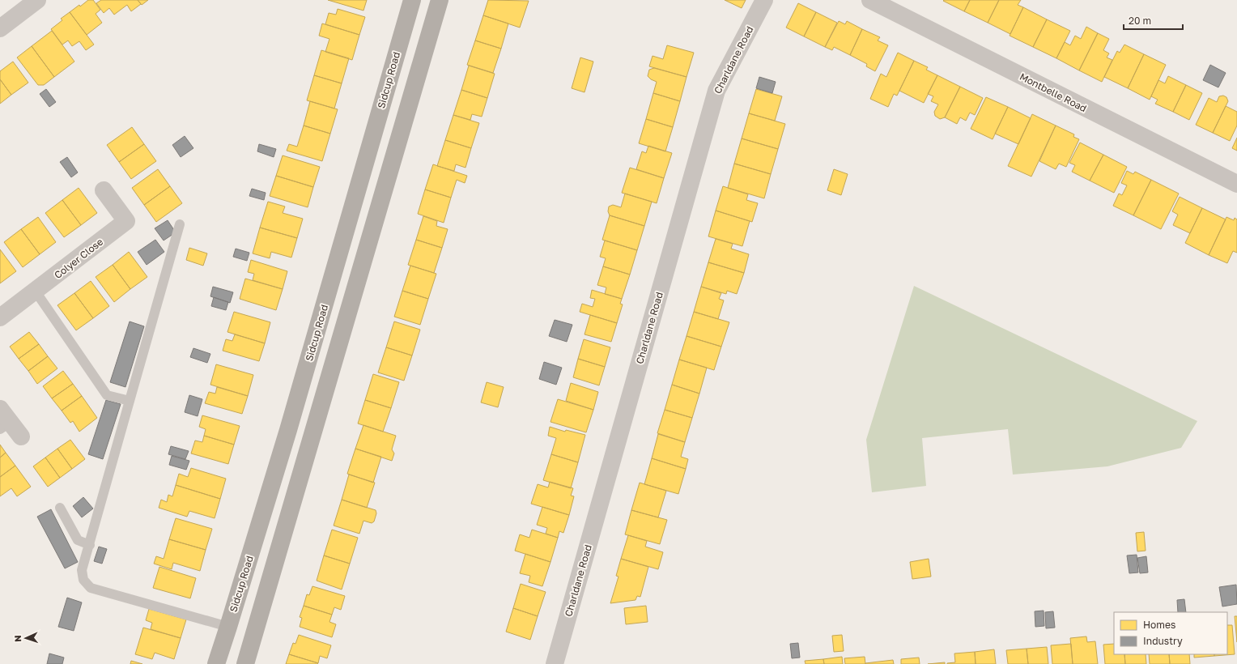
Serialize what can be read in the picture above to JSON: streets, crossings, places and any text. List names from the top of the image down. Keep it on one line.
{"streets":{"highway":["Sidcup Road"],"street":["Charldane Road","Montbelle Road","Colyer Close"]},"legend":["Homes","Industry"],"scale_bar":"20 m","north":"left"}
